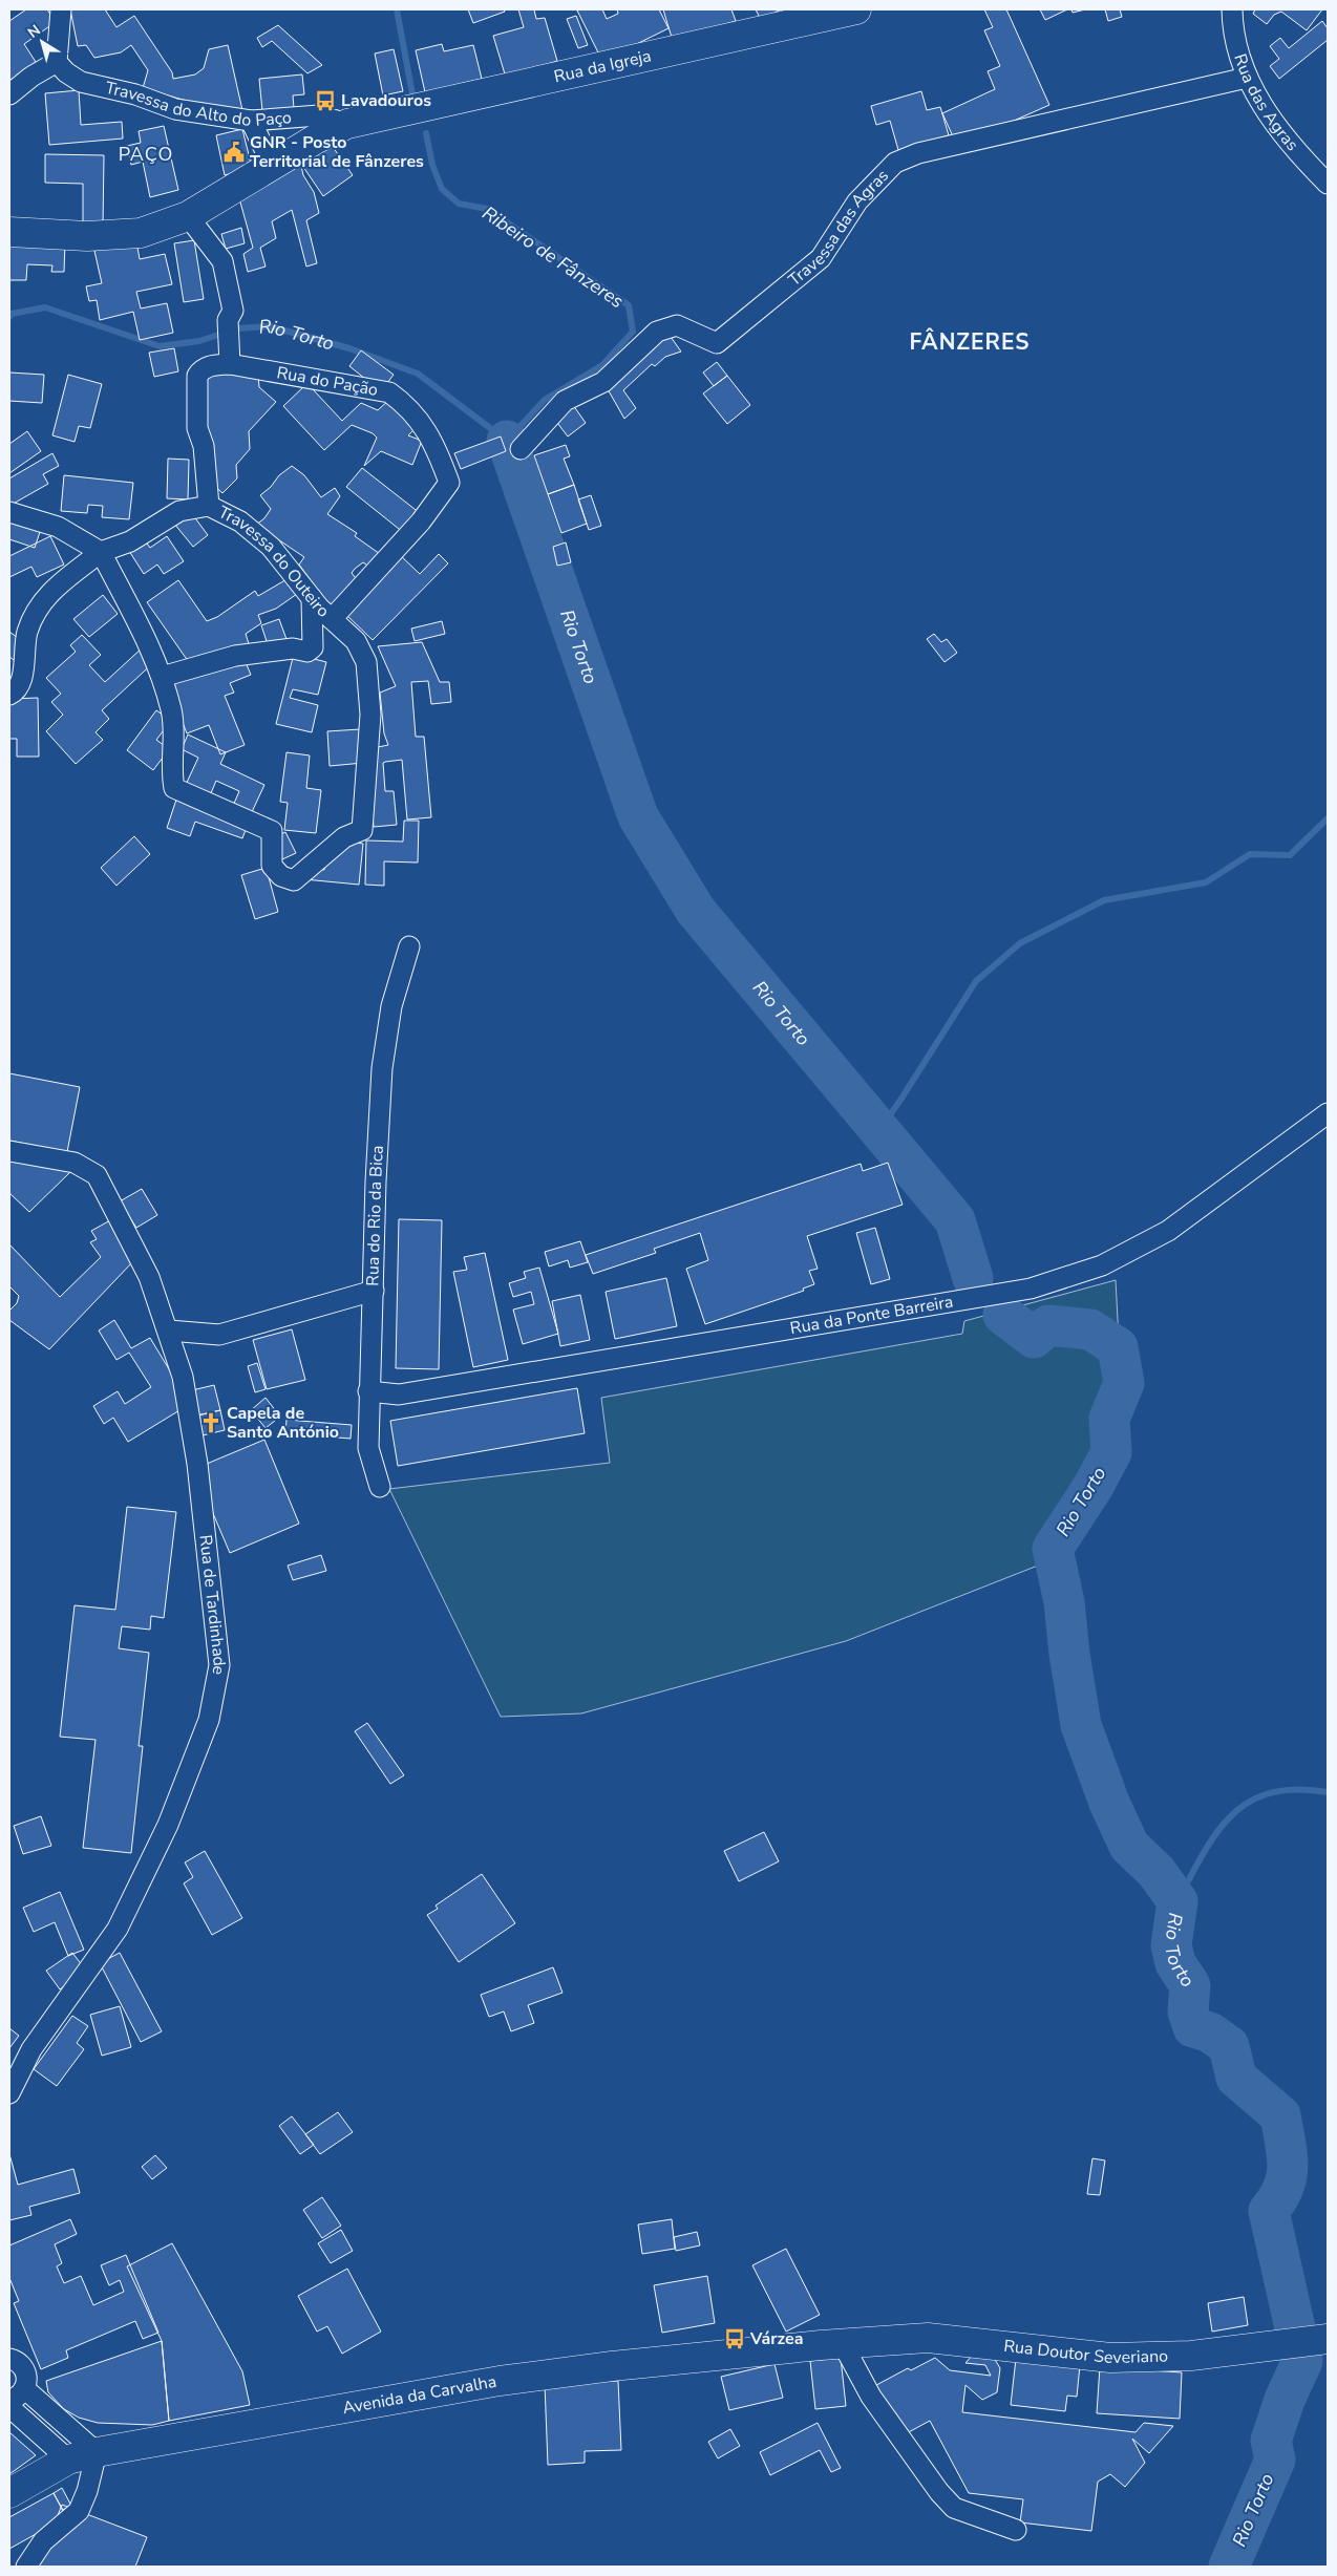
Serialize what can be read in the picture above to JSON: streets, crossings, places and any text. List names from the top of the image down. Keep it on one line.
{"streets":{"street":["Rua da Igreja","Travessa do Alto do Paço","Rua das Agras","Travessa das Agras","Rua do Pação","Travessa do Outeiro","Rua do Rio da Bica","Rua da Ponte Barreira","Rua de Tardinhade","Rua Doutor Severiano","Avenida da Carvalha"]},"crossings":[["Rua da Igreja","Travessa do Alto do Paço"],["Rua das Agras","Travessa das Agras"],["Rua do Pação","Travessa do Outeiro"],["Rua do Rio da Bica","Rua da Ponte Barreira"],["Rua Doutor Severiano","Avenida da Carvalha"]],"districts":["PAÇO","FÂNZERES"],"water":["Ribeiro de Fânzeres","Rio Torto"],"places":{"bus stop":["Lavadouros","Várzea"],"public building":["GNR - Posto Territorial de Fânzeres"],"church":["Capela de Santo António"]},"north":"top left"}
